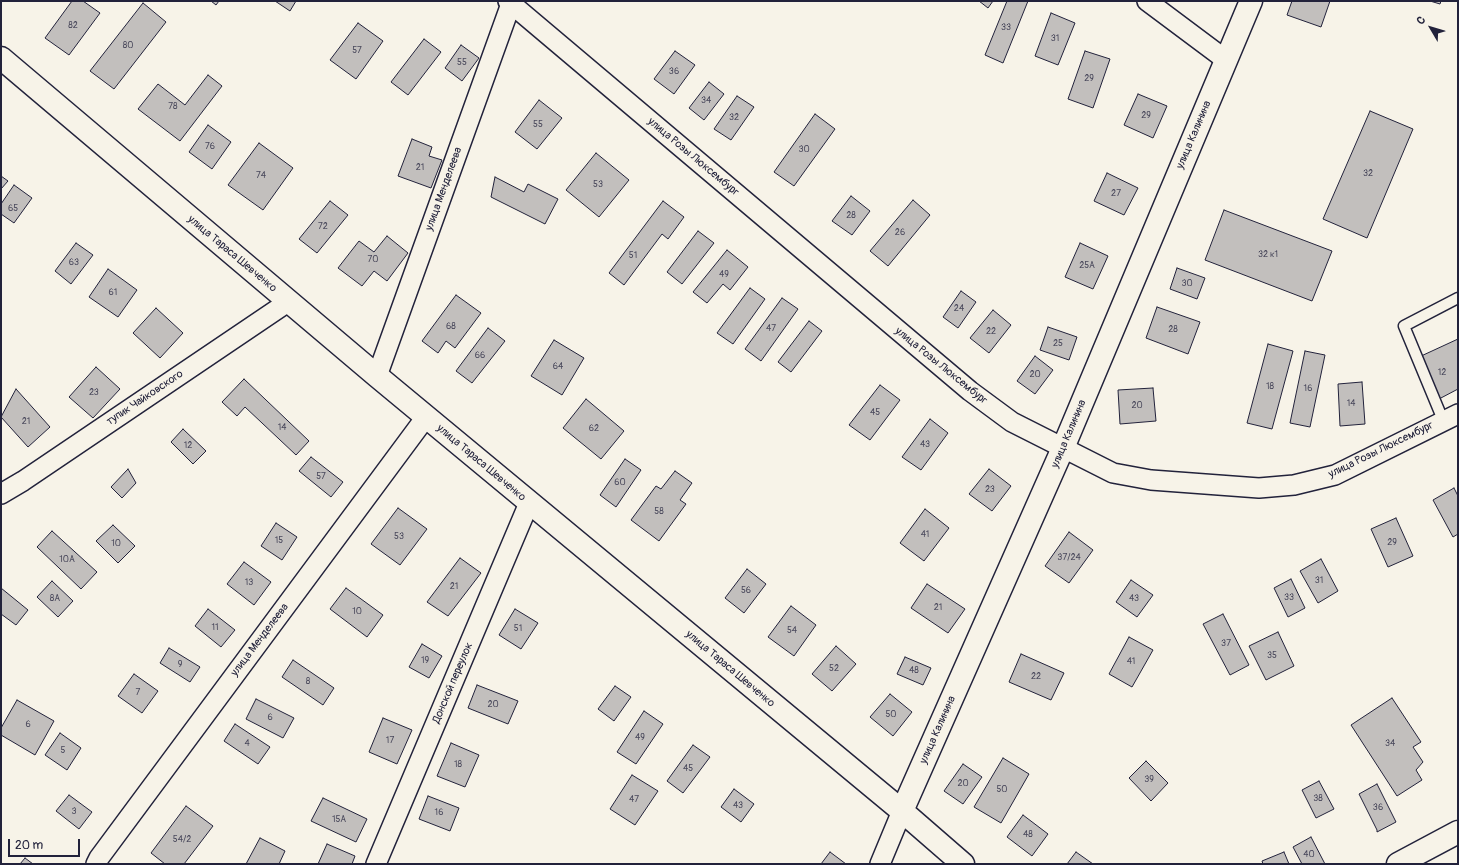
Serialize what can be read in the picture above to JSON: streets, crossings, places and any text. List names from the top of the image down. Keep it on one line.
{"streets":{"street":["улица Калинина","улица Розы Люксембург","улица Менделеева","улица Тараса Шевченко","тупик Чайковского","Донской переулок"]},"crossings":[["улица Калинина","улица Розы Люксембург"],["улица Калинина","улица Тараса Шевченко"],["улица Розы Люксембург","улица Менделеева"],["улица Менделеева","улица Тараса Шевченко"],["улица Тараса Шевченко","тупик Чайковского"],["улица Тараса Шевченко","Донской переулок"]],"house_numbers":["82","33","31","80","57","55","36","29","34","78","29","32","55","76","30","21","32","74","53","27","65","28","72","26","32 к1","51","70","63","25А","49","30","61","24","68","47","28","22","25","66","64","12","20","18","16","23","14","20","45","21","14","62","43","12","57","60","23","58","41","53","15","29","10","37/24","10А","31","13","21","56","33","8А","43","21","10","11","51","54","37","35","19","41","9","52","48","22","8","7","20","50","6","6","49","17","4","34","5","18","45","39","20","50","38","47","43","36","3","16","15А","48","54/2","40"],"scale_bar":"20 m","north":"top left"}
